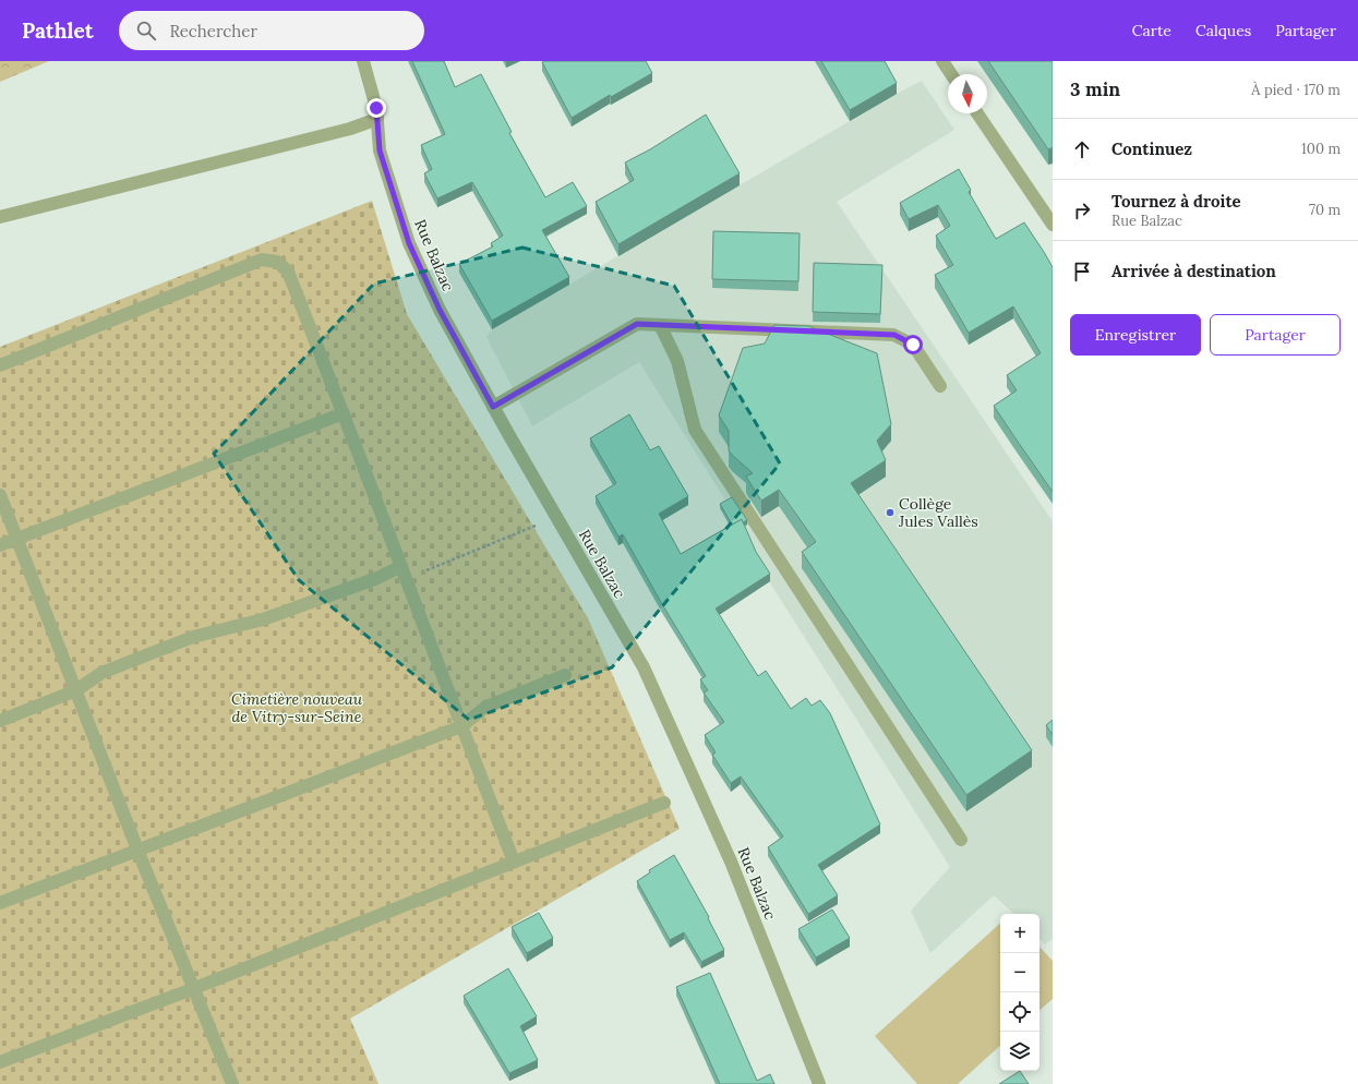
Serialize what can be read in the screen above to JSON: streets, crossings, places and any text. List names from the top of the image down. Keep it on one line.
{"streets":{"street":["Rue Balzac"]},"parks":["Cimetière nouveau de Vitry-sur-Seine"],"places":["Collège Jules Vallès"],"north":"bottom","page":{"header":"Pathlet","search":"Rechercher","nav":["Carte","Calques","Partager"],"heading":["3 min","À pied · 170 m"],"list":[["Continuez","100 m"],["Tournez à droite","Rue Balzac","70 m"],"Arrivée à destination"],"buttons":["Enregistrer","Partager"],"map_buttons":["+","−"]}}
